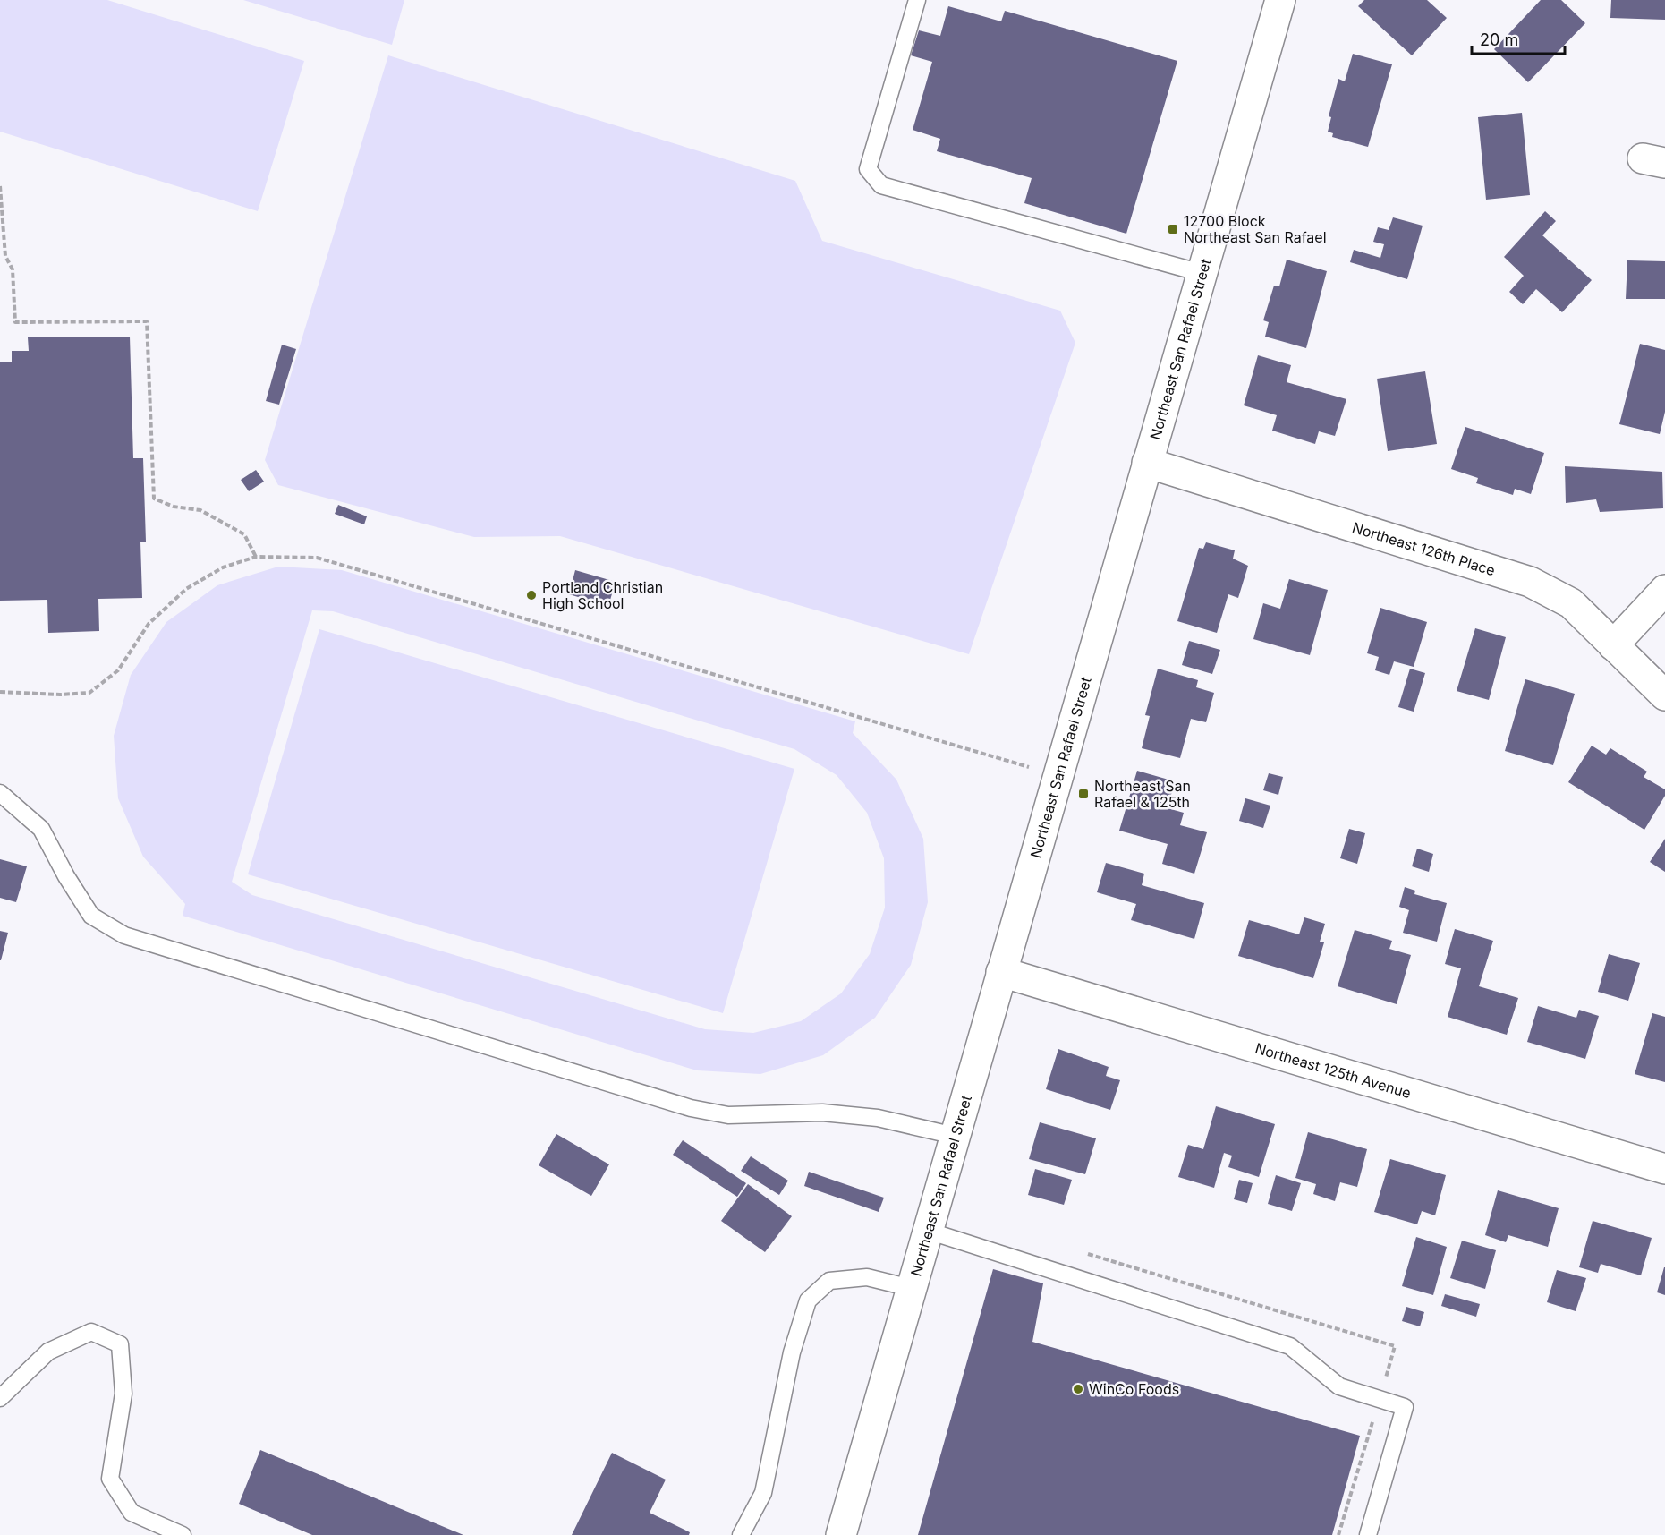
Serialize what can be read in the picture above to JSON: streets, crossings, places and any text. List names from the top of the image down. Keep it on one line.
{"streets":{"street":["Northeast San Rafael Street","Northeast 126th Place","Northeast 125th Avenue"]},"crossings":[["Northeast San Rafael Street","Northeast 126th Place"],["Northeast San Rafael Street","Northeast 125th Avenue"]],"places":{"transit":["12700 Block Northeast San Rafael","Northeast San Rafael & 125th"],"other":["Portland Christian High School","WinCo Foods"]},"scale_bar":"20 m"}
